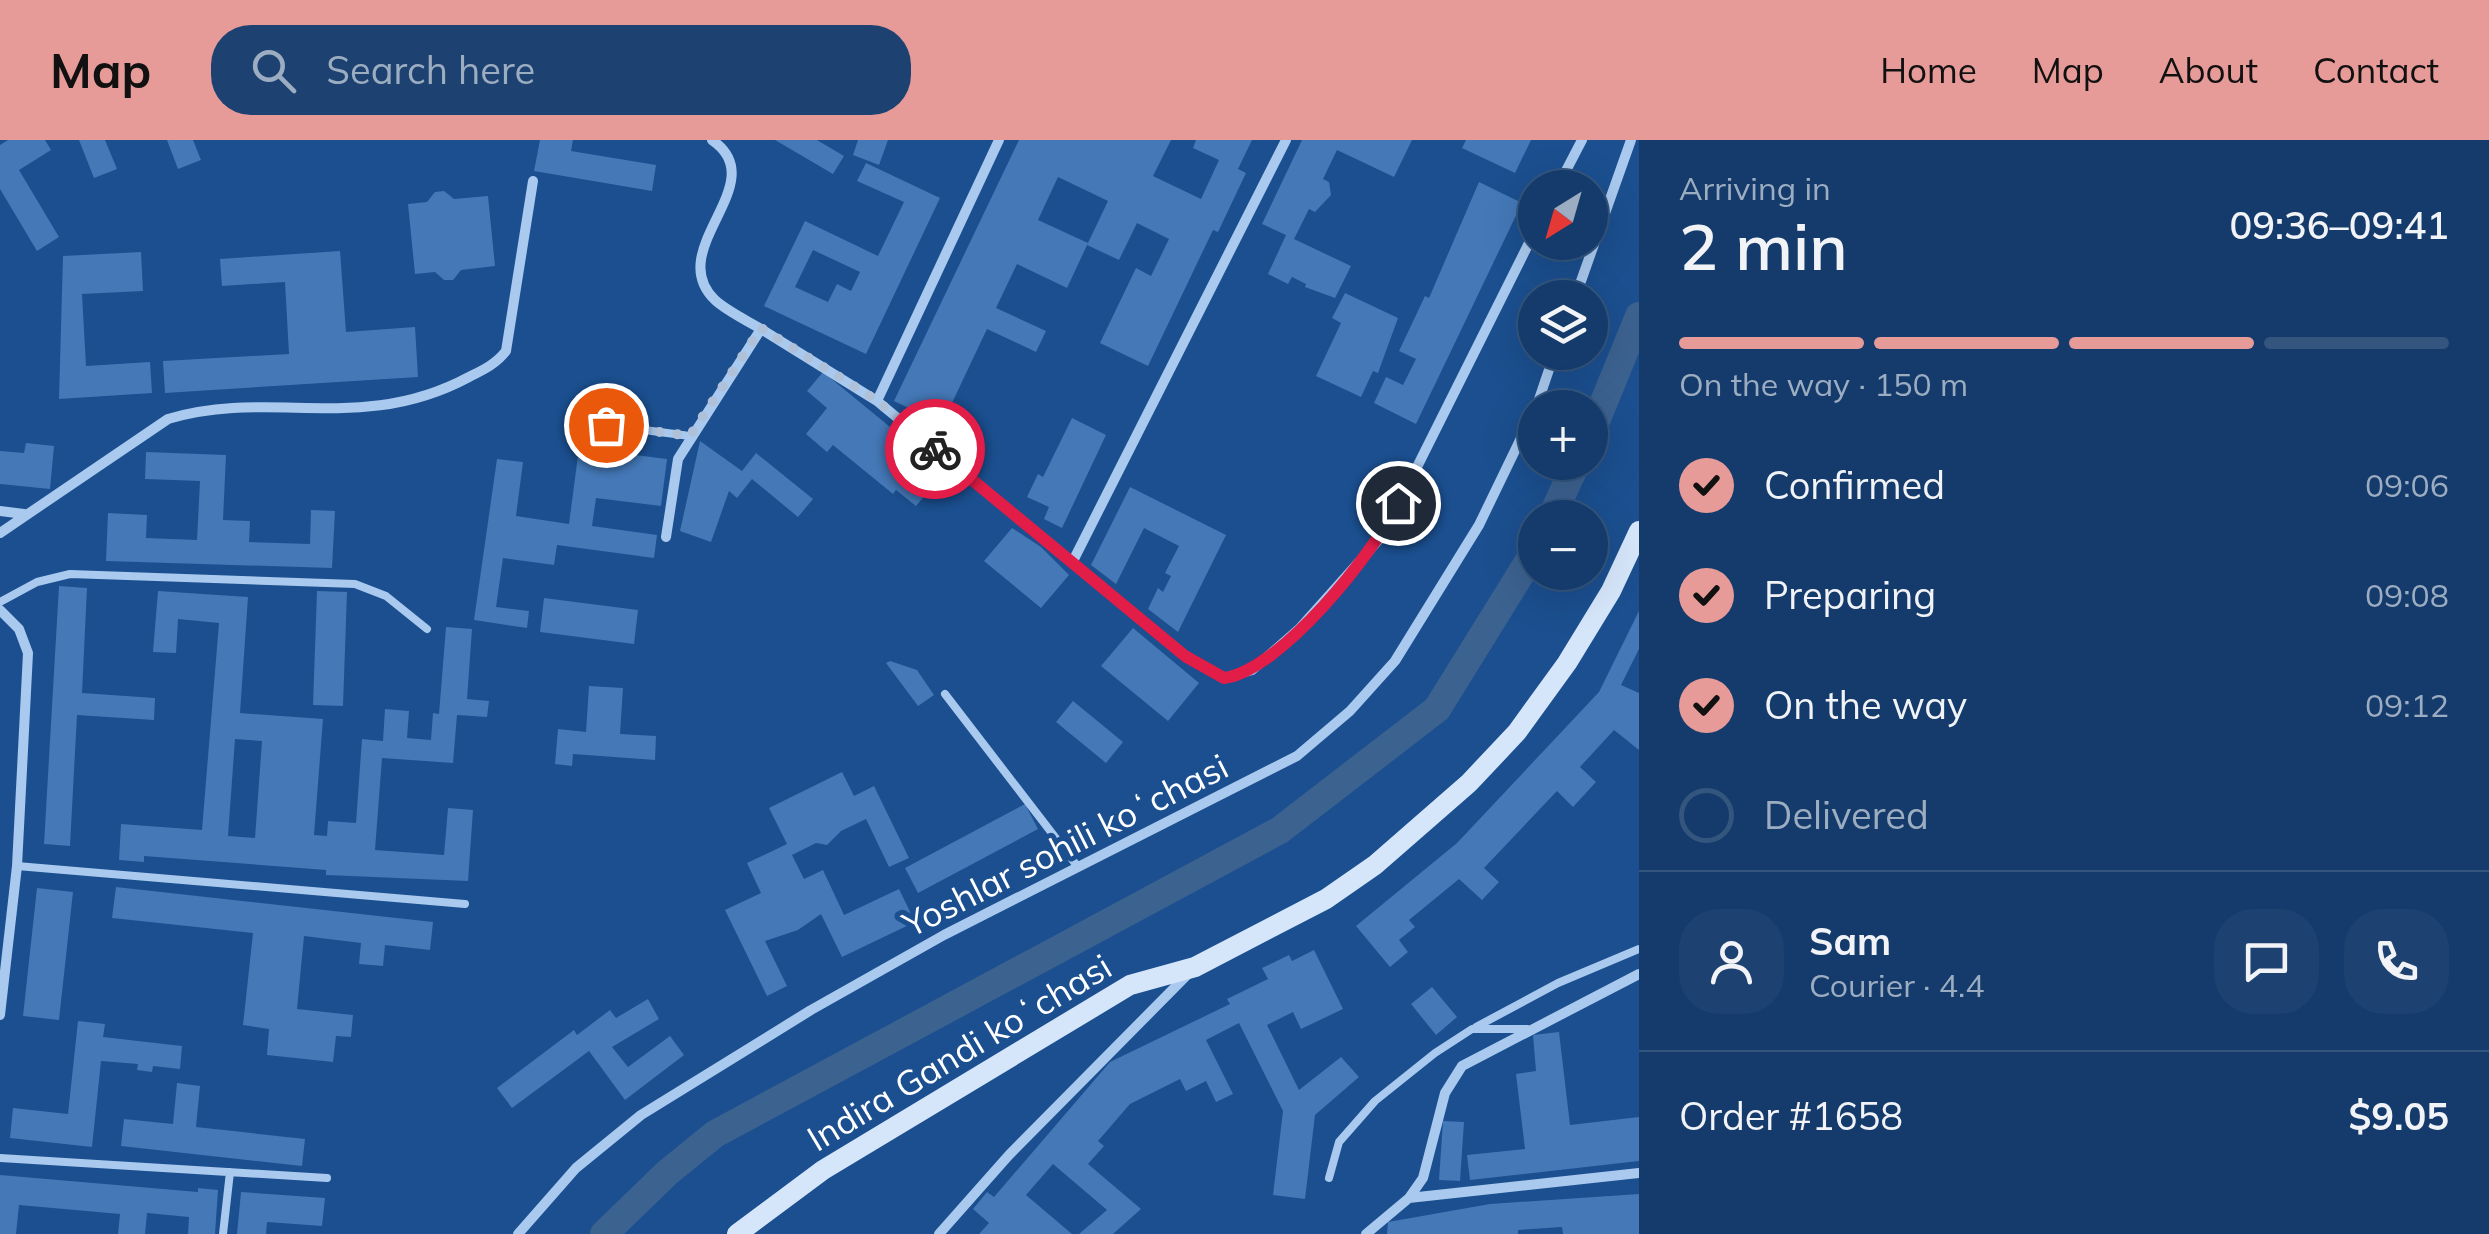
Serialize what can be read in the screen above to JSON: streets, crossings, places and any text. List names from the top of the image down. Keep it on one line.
{"streets":{"street":["Yoshlar sohili koʻchasi","Indira Gandi koʻchasi"]},"north":"bottom left","page":{"header":"Map","search":"Search here","nav":["Home","Map","About","Contact"],"heading":["2 min","Arriving in","09:36–09:41"],"panel":["Sam","Courier · 4.4","Order #1658","$9.05"],"map_buttons":["+","−"],"bar":"On the way · 150 m","list":[["Confirmed","09:06"],["Preparing","09:08"],["On the way","09:12"],"Delivered"]}}
